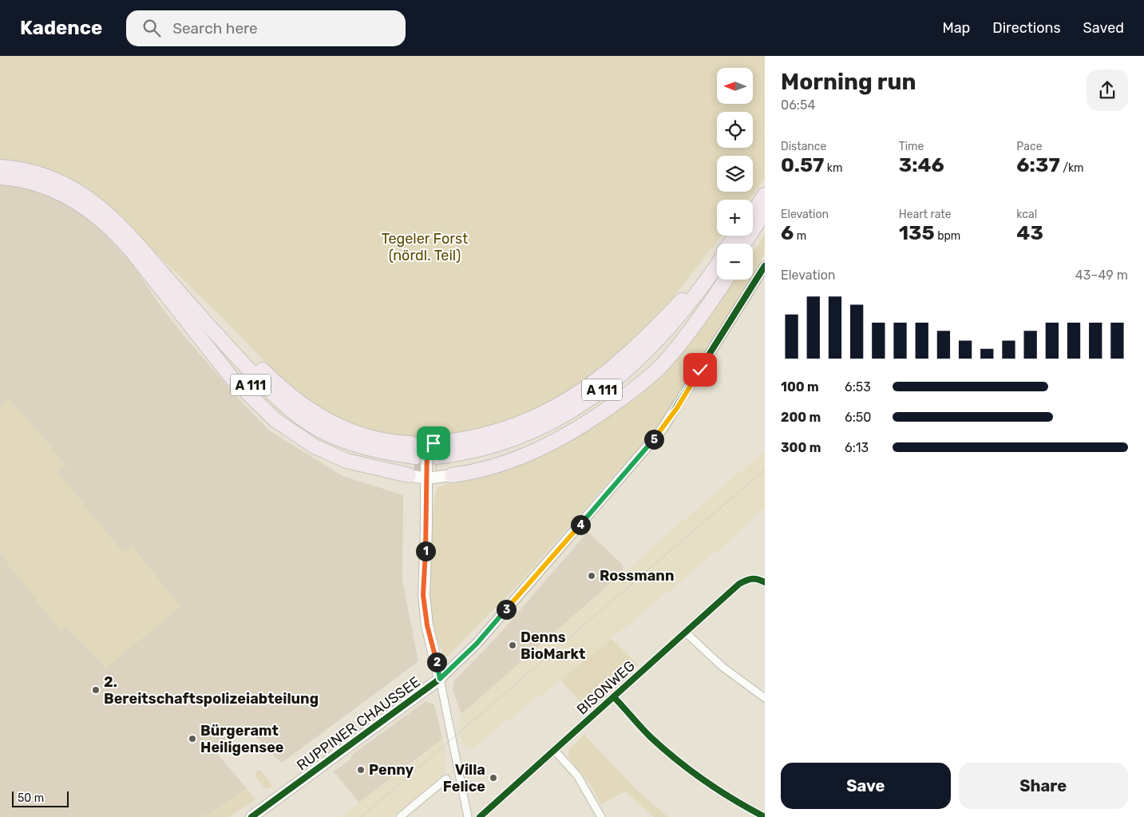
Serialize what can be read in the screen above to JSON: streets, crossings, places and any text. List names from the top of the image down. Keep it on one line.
{"streets":{"highway":["A 111"],"main road":["RUPPINER CHAUSSEE"],"street":["BISONWEG"]},"parks":["Tegeler Forst (nördl. Teil)"],"places":["Rossmann","Denns BioMarkt","2. Bereitschaftspolizeiabteilung","Bürgeramt Heiligensee","Penny","Villa Felice"],"scale_bar":"50 m","north":"left","page":{"header":"Kadence","search":"Search here","nav":["Map","Directions","Saved"],"heading":["Morning run","06:54"],"map_buttons":["+","−"],"stats":[["Distance","0.57 km"],["Time","3:46"],["Pace","6:37 /km"],["Elevation","6 m"],["Heart rate","135 bpm"],["kcal","43"]],"chart":["Elevation","43–49 m"],"list":[{"name":"100 m","note":"6:53"},{"name":"200 m","note":"6:50"},{"name":"300 m","note":"6:13"}],"pins":["5","4","1","3","2"],"buttons":["Save","Share"],"scale":"50 m"}}
